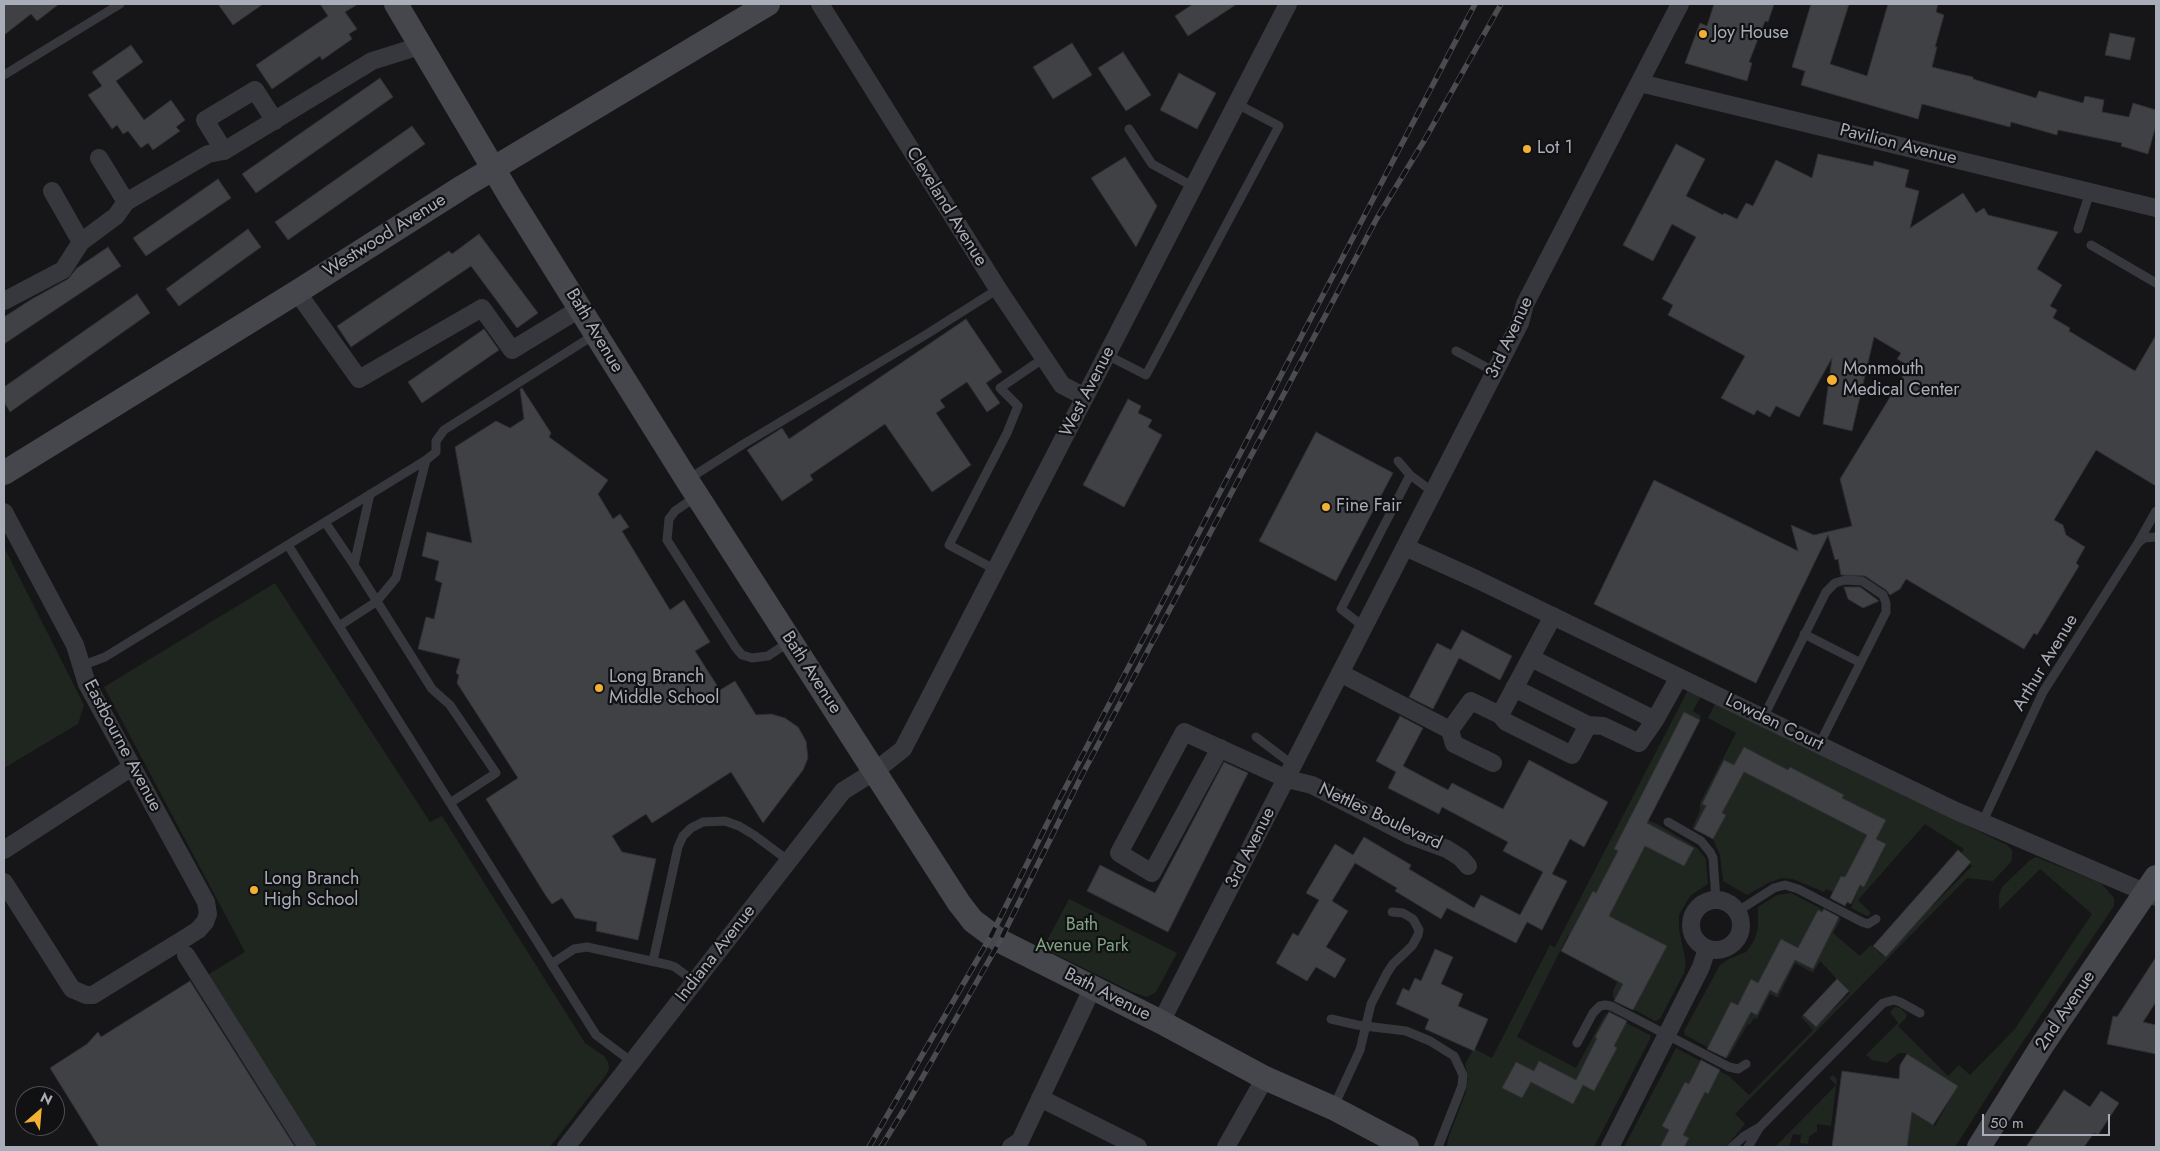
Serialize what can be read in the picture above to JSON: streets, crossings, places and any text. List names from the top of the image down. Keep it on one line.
{"streets":{"street":["Pavilion Avenue","Cleveland Avenue","Westwood Avenue","Bath Avenue","3rd Avenue","West Avenue","Lowden Court","Eastbourne Avenue","Nettles Boulevard","Indiana Avenue","2nd Avenue"],"lane":["Arthur Avenue"]},"crossings":[["Pavilion Avenue","3rd Avenue"],["Cleveland Avenue","West Avenue"],["Westwood Avenue","Bath Avenue"],["Bath Avenue","3rd Avenue"],["Bath Avenue","West Avenue"],["Bath Avenue","Indiana Avenue"],["3rd Avenue","Lowden Court"],["3rd Avenue","Nettles Boulevard"],["West Avenue","Indiana Avenue"],["Arthur Avenue","Lowden Court"],["Lowden Court","2nd Avenue"]],"parks":["Bath Avenue Park"],"places":["Joy House","Lot 1","Monmouth Medical Center","Fine Fair","Long Branch Middle School","Long Branch High School"],"scale_bar":"50 m","north":"top right"}
